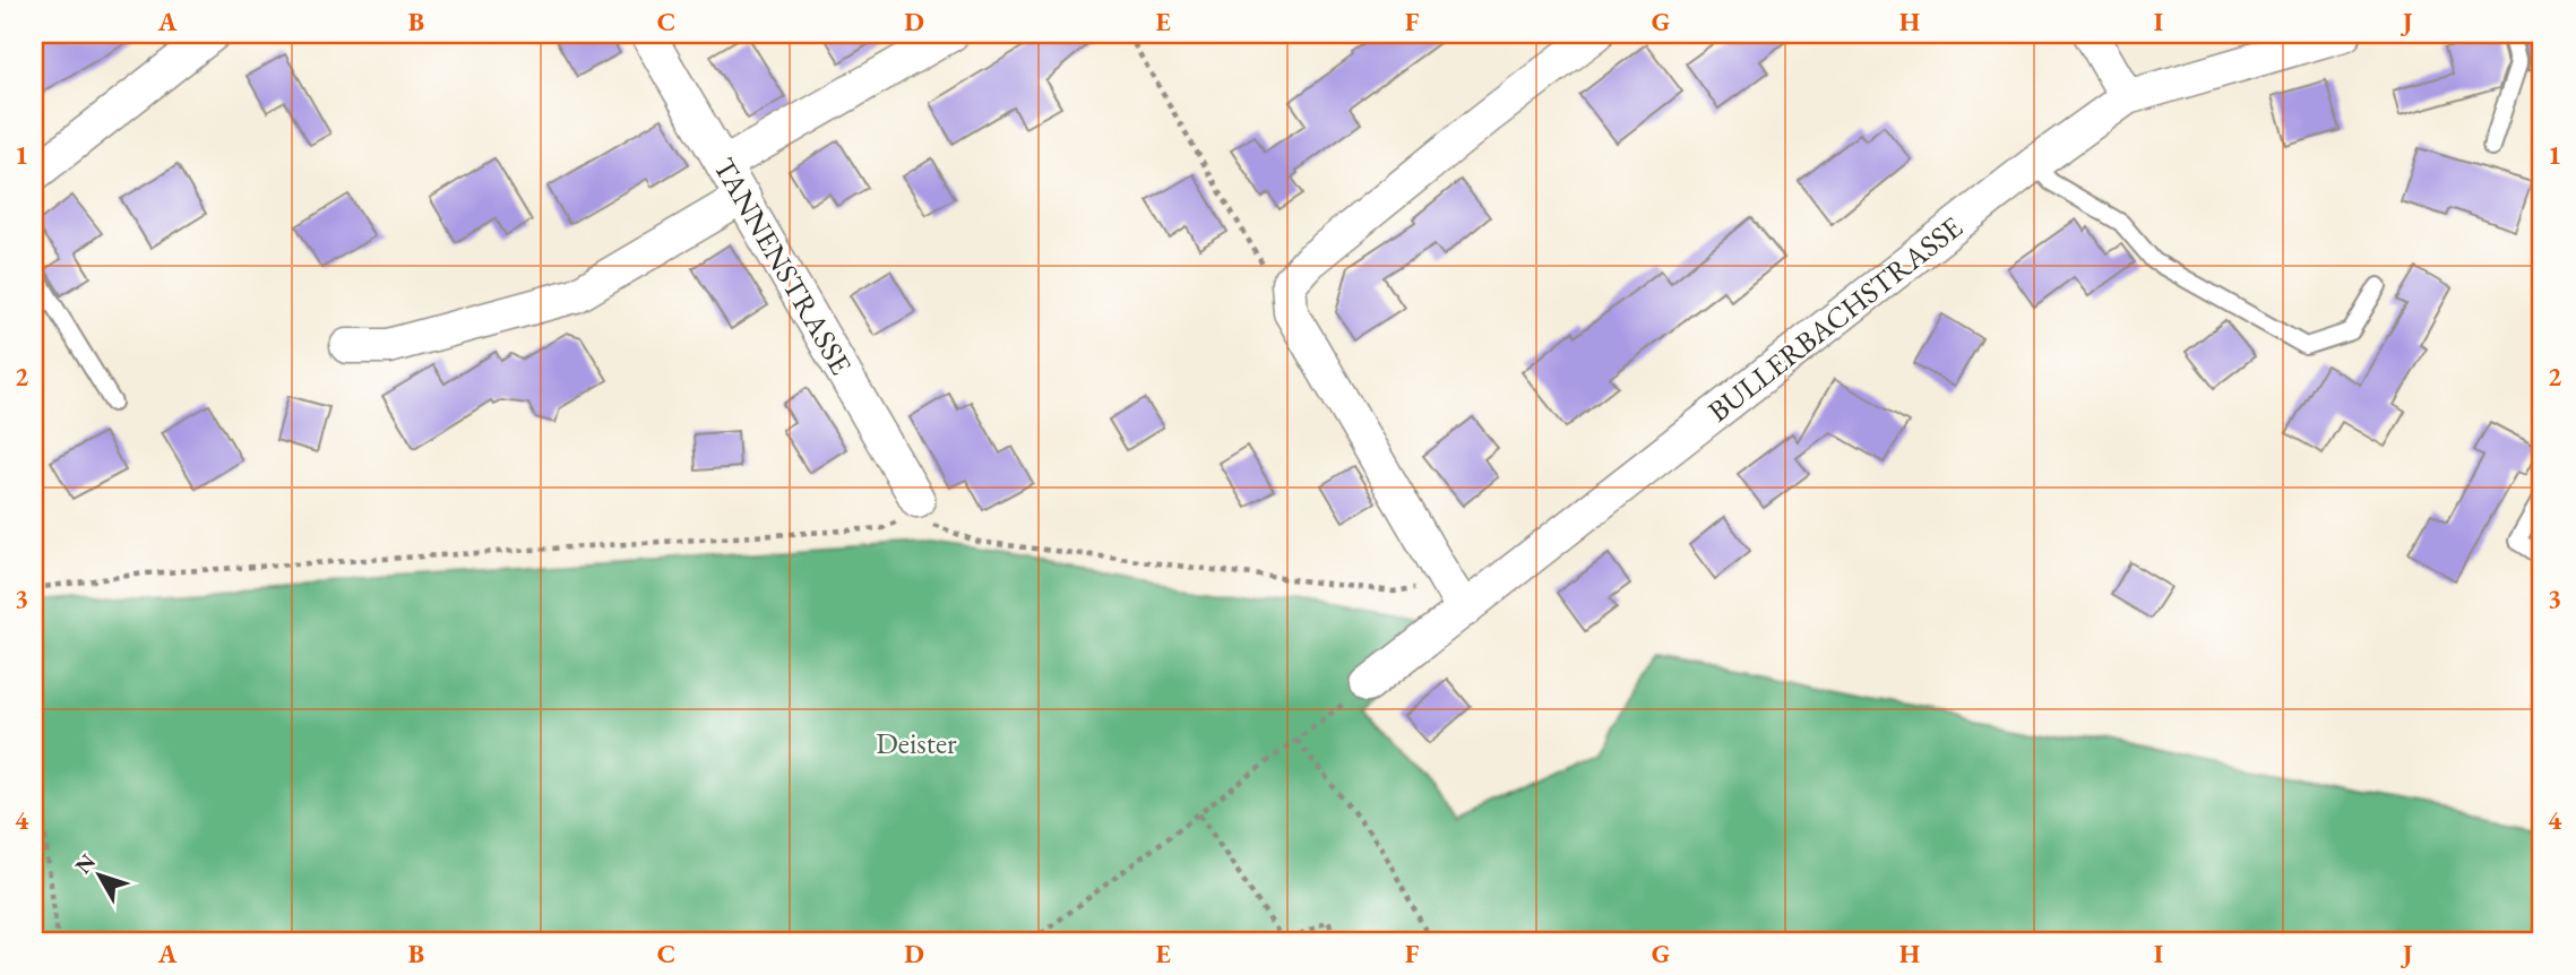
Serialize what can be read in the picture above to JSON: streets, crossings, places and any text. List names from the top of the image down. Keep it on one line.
{"streets":{"street":["TANNENSTRASSE","BULLERBACHSTRASSE"]},"parks":["Deister"],"north":"top left","grid":{"columns":["A","B","C","D","E","F","G","H","I","J"],"rows":["1","2","3","4"]}}
